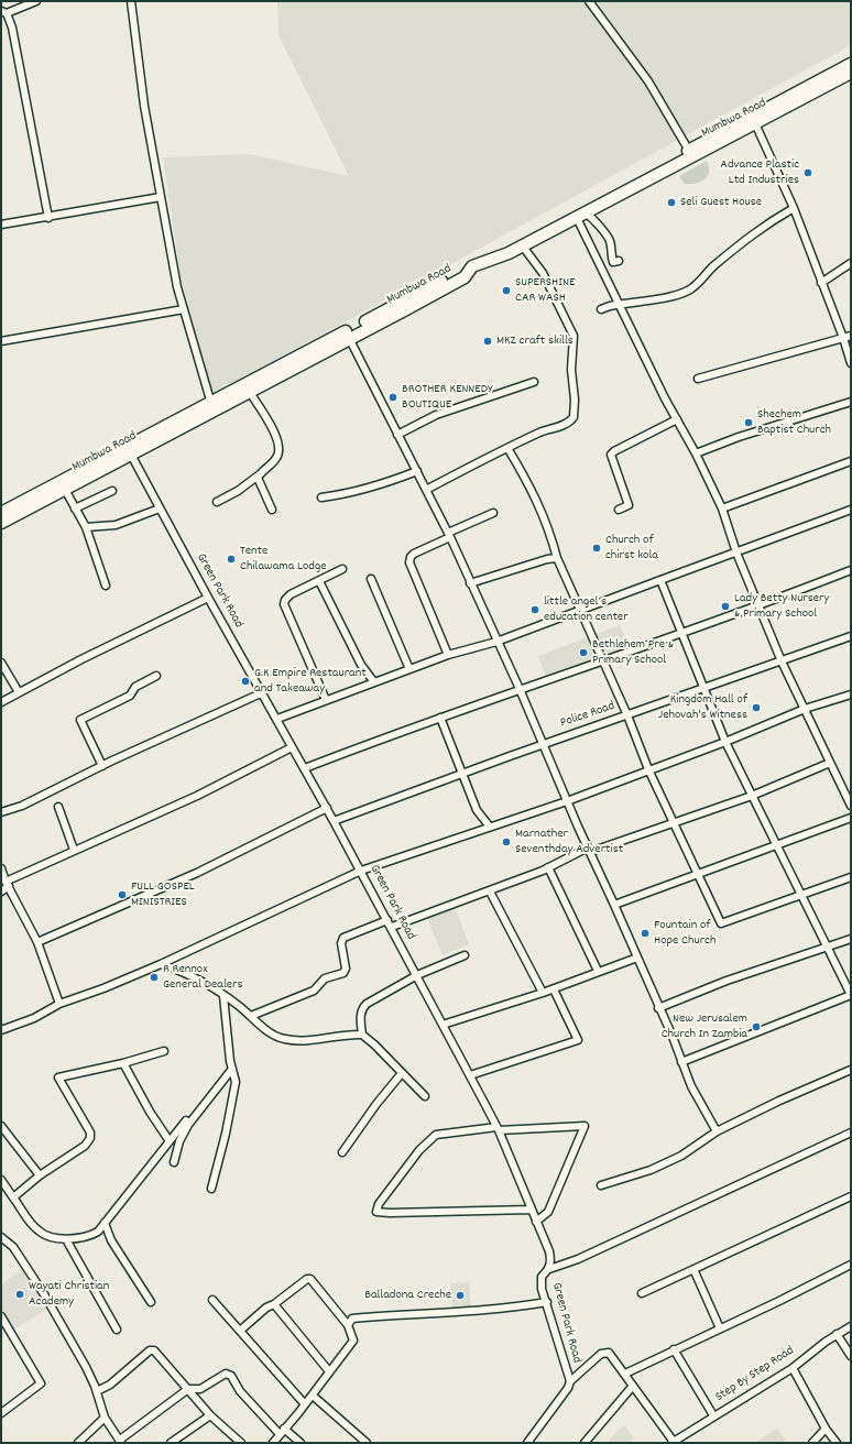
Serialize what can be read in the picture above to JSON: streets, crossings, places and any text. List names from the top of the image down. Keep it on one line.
{"streets":{"main road":["Mumbwa Road"],"street":["Green Park Road","Police Road","Step By Step Road"]},"crossings":[["Mumbwa Road","Green Park Road"],["Green Park Road","Police Road"]],"places":["Advance Plastic Ltd Industries","Seli Guest House","SUPERSHINE CAR WASH","MKZ craft skills","BROTHER KENNEDY BOUTIQUE","Shechem Baptist Church","Church of chirst kola","Tente Chilawama Lodge","Lady Betty Nursery & Primary School","little angel s education center","Bethlehem Pre & Primary School","G.K Empire Restaurant and Takeaway","Kingdom Hall of Jehovah's Witness","Marnather Seventhday Advertist","FULL GOSPEL MINISTRIES","Fountain of Hope Church","R Rennox General Dealers","New Jerusalem Church In Zambia","Wayati Christian Academy","Balladona Creche"]}
